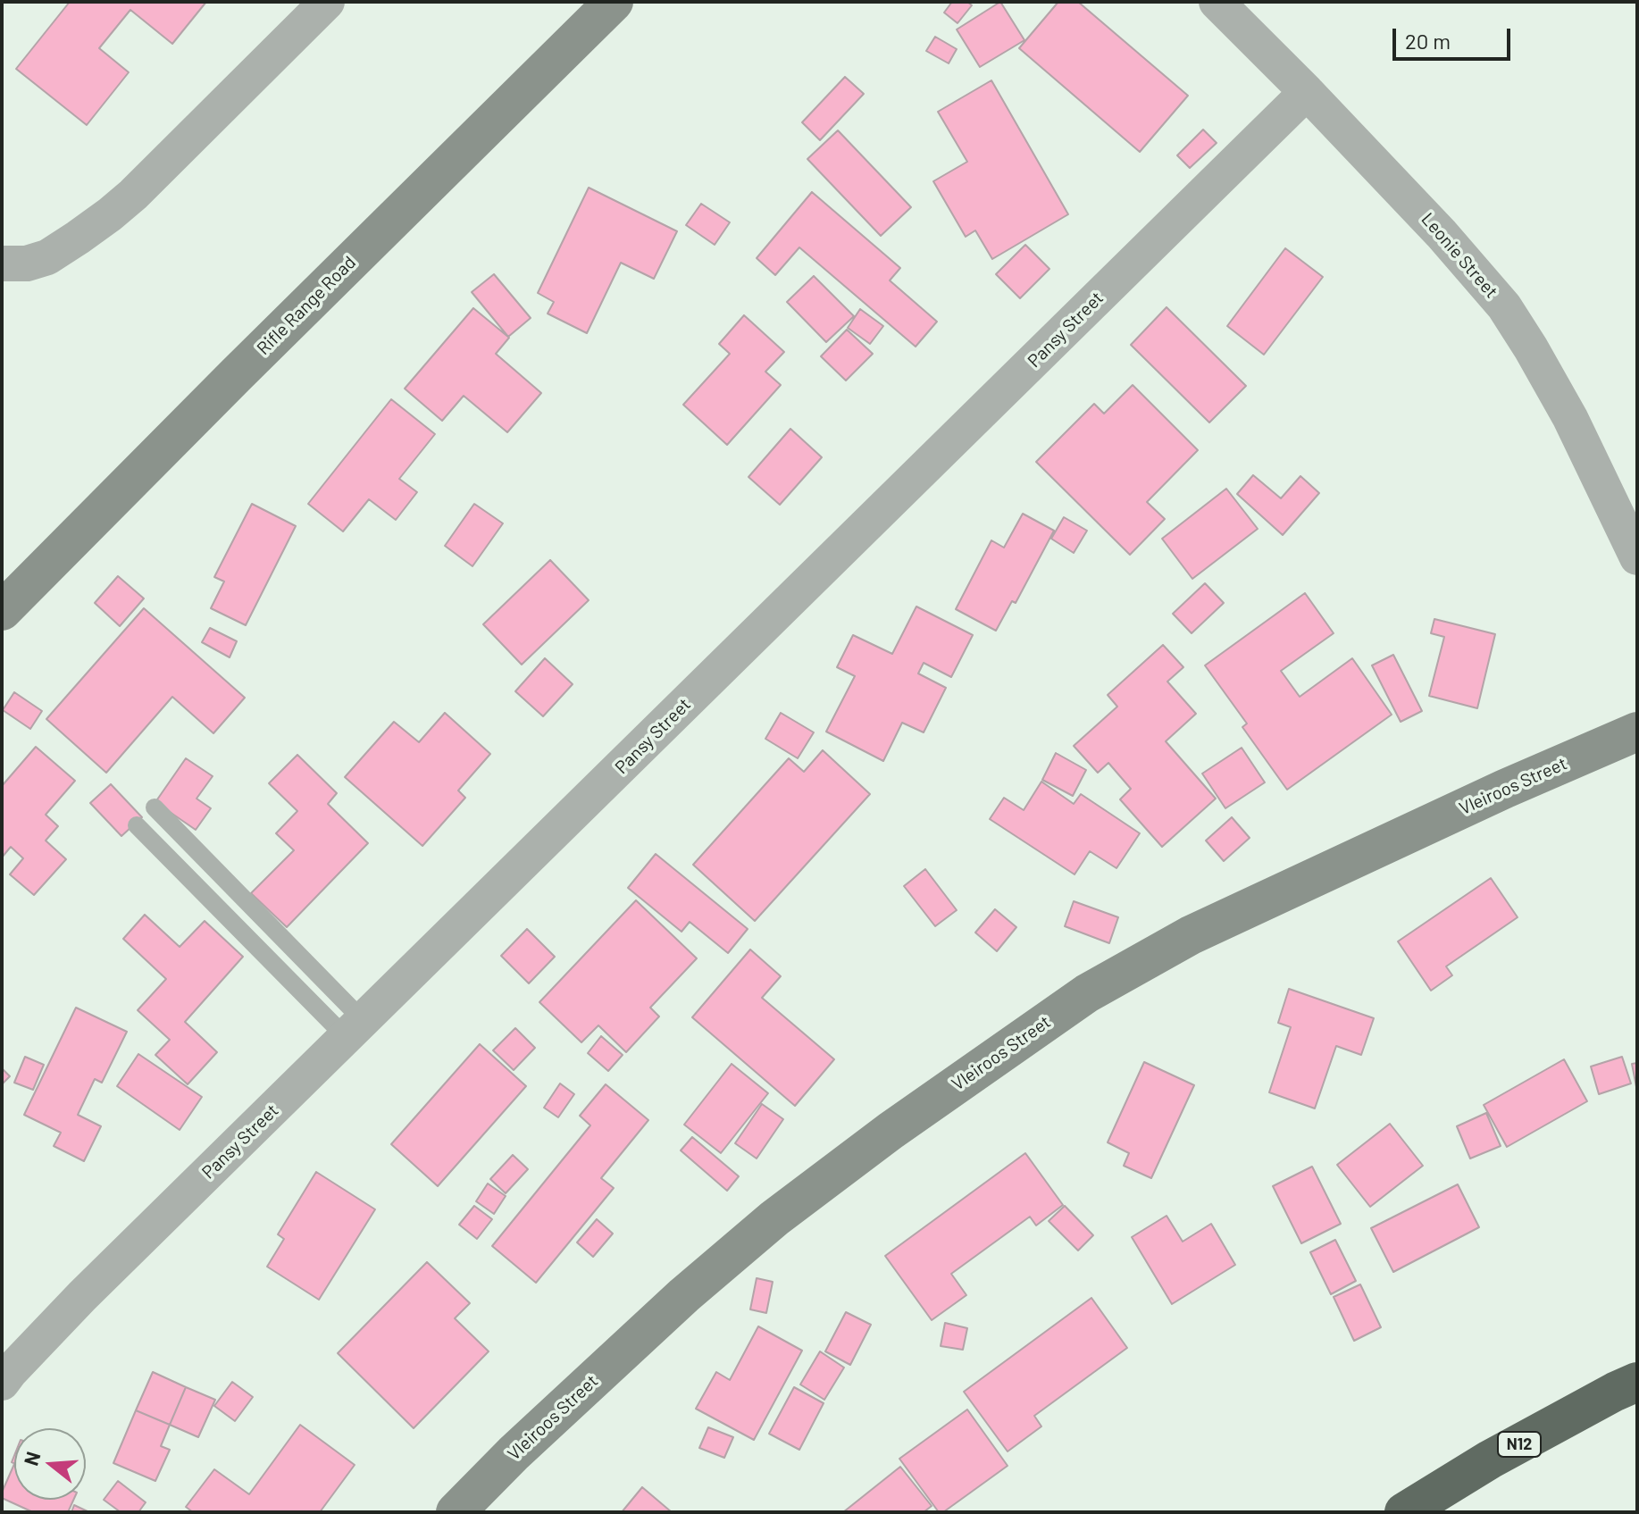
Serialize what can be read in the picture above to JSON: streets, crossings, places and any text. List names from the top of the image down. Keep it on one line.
{"streets":{"highway":["N12"],"street":["Leonie Street","Rifle Range Road","Pansy Street","Vleiroos Street"]},"crossings":[["Leonie Street","Pansy Street"]],"scale_bar":"20 m","north":"left"}
